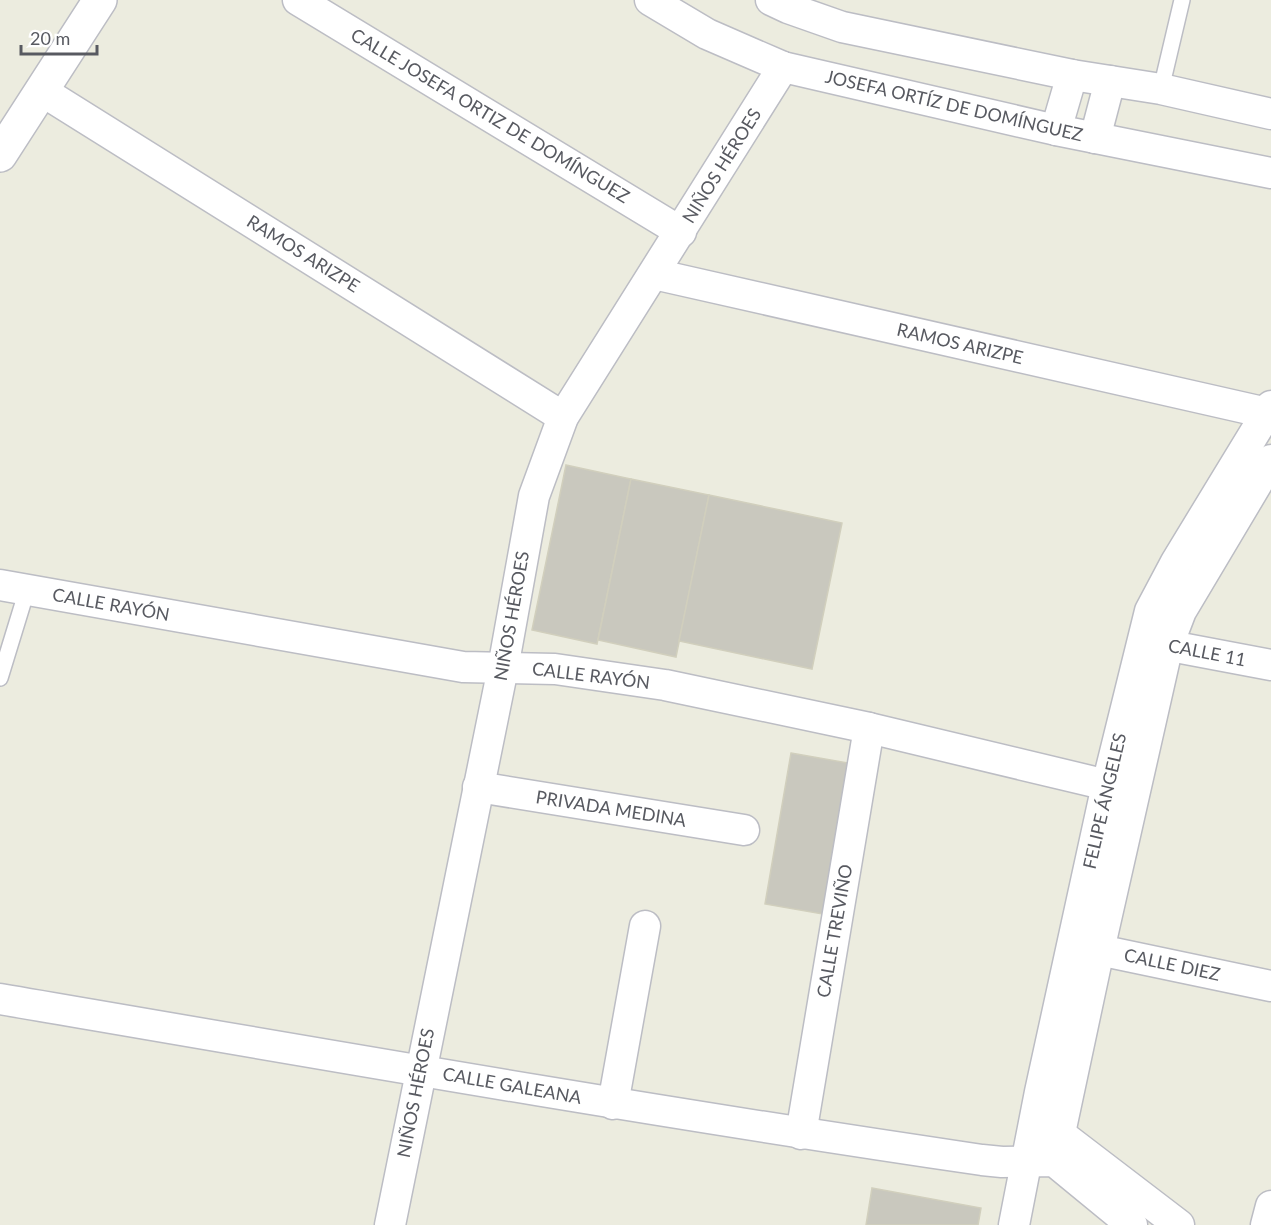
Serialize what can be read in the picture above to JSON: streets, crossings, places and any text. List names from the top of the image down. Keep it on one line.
{"streets":{"street":["JOSEFA ORTÍZ DE DOMÍNGUEZ","CALLE JOSEFA ORTIZ DE DOMÍNGUEZ","NIÑOS HÉROES","RAMOS ARIZPE","CALLE RAYÓN","CALLE 11","FELIPE ÁNGELES","PRIVADA MEDINA","CALLE TREVIÑO","CALLE DIEZ","CALLE GALEANA"]},"crossings":[["JOSEFA ORTÍZ DE DOMÍNGUEZ","NIÑOS HÉROES"],["CALLE JOSEFA ORTIZ DE DOMÍNGUEZ","NIÑOS HÉROES"],["NIÑOS HÉROES","RAMOS ARIZPE"],["NIÑOS HÉROES","CALLE RAYÓN"],["NIÑOS HÉROES","PRIVADA MEDINA"],["NIÑOS HÉROES","CALLE GALEANA"],["RAMOS ARIZPE","FELIPE ÁNGELES"],["CALLE RAYÓN","FELIPE ÁNGELES"],["CALLE RAYÓN","CALLE TREVIÑO"],["CALLE 11","FELIPE ÁNGELES"],["FELIPE ÁNGELES","CALLE DIEZ"],["FELIPE ÁNGELES","CALLE GALEANA"],["CALLE TREVIÑO","CALLE GALEANA"]],"scale_bar":"20 m"}
